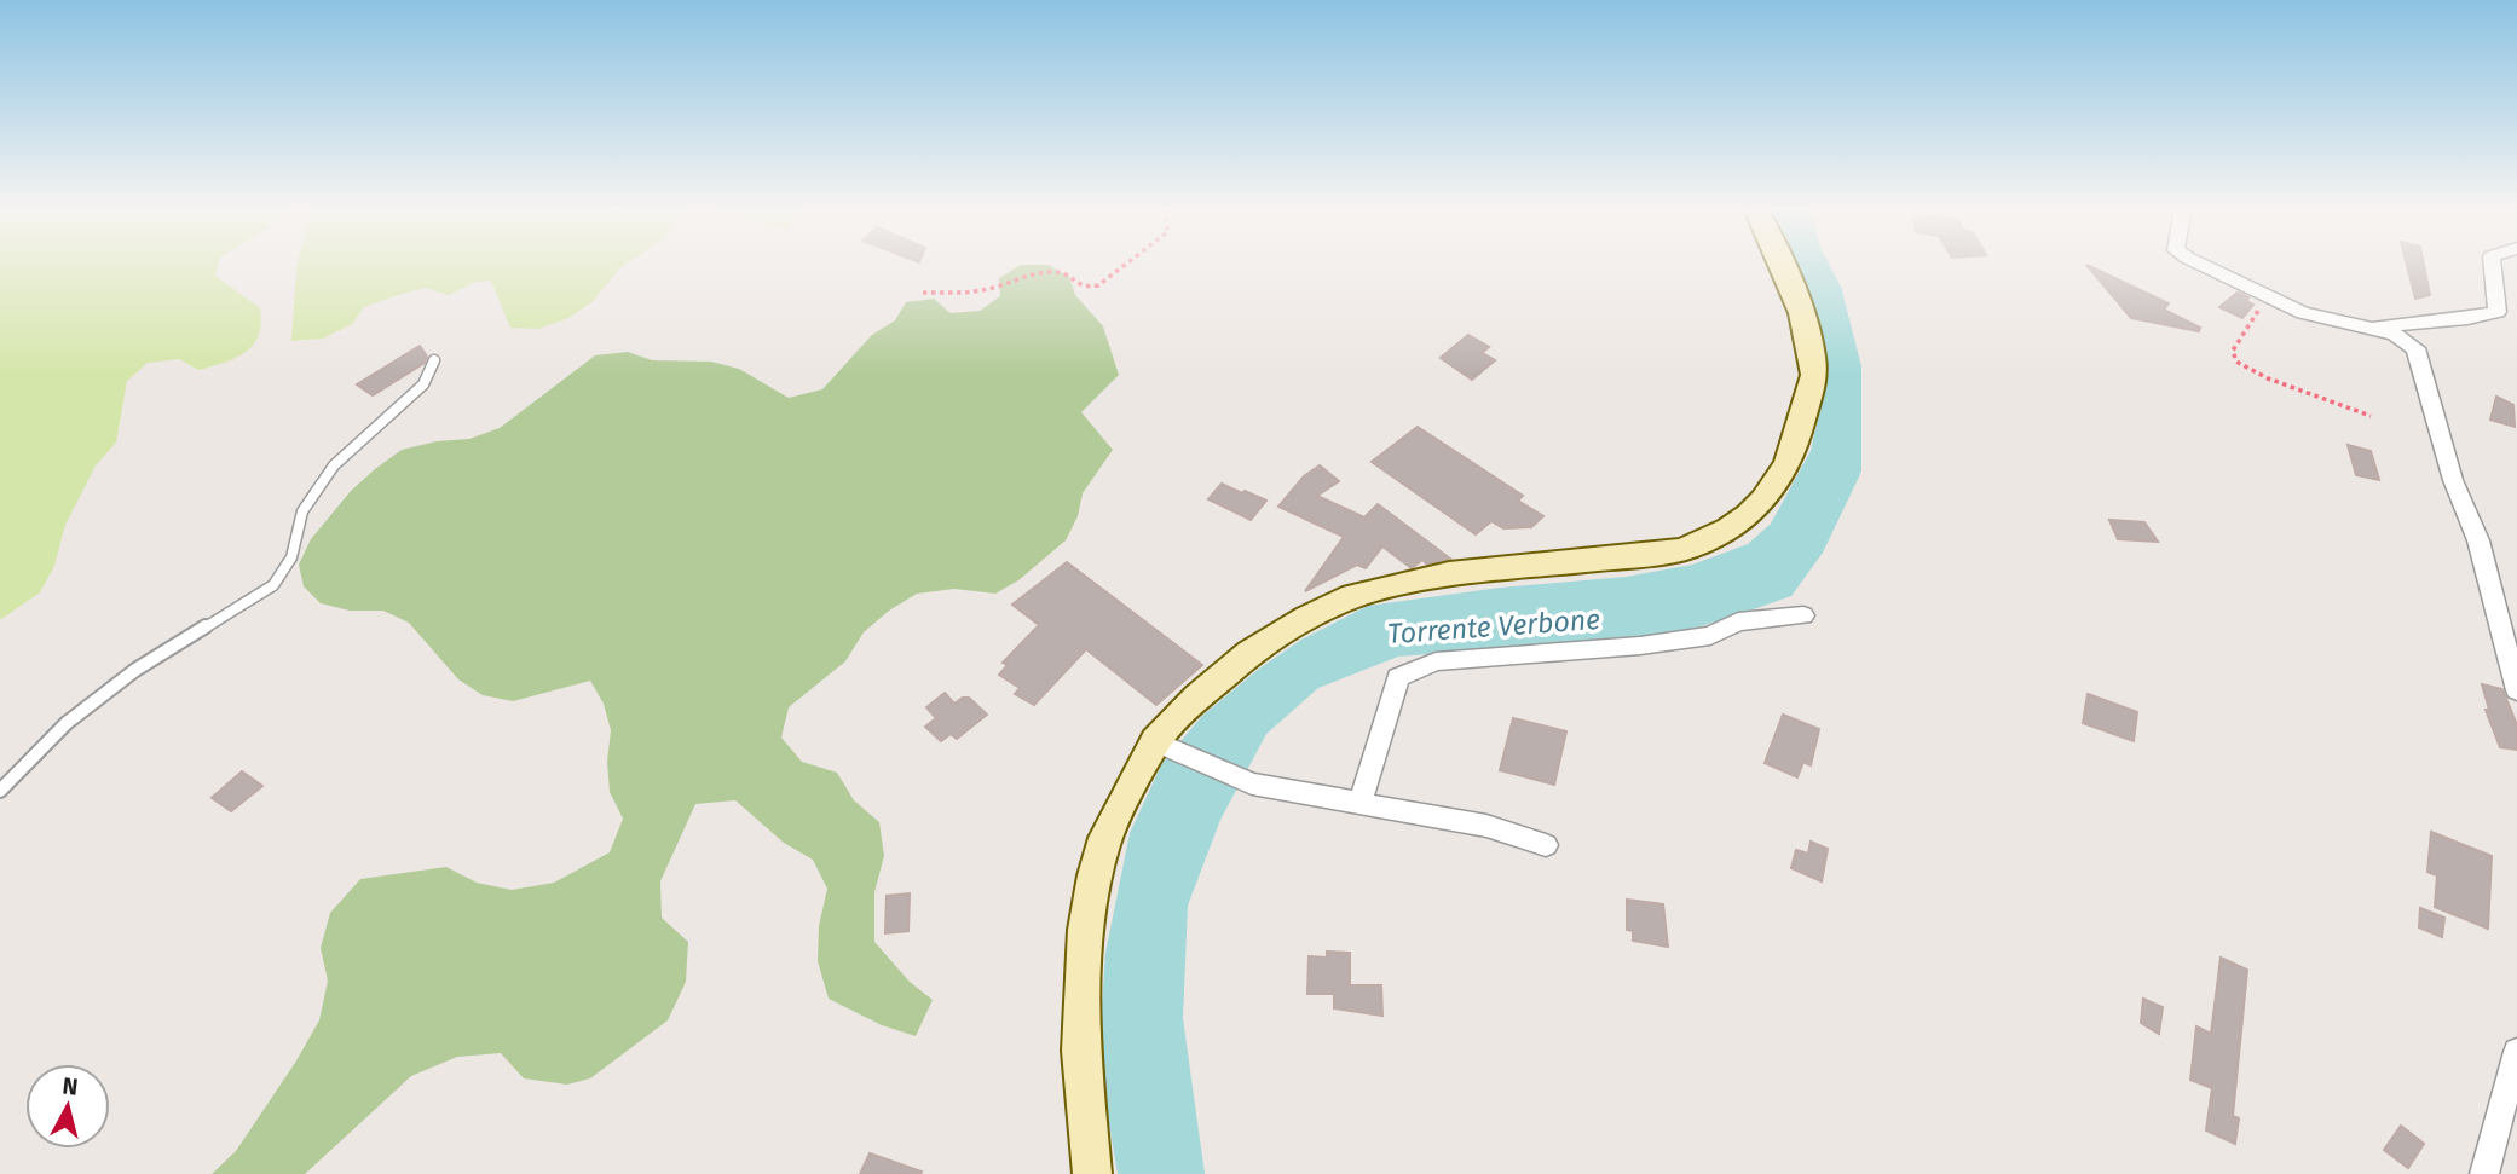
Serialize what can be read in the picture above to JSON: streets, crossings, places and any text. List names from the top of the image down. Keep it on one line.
{"water":["Torrente Verbone"],"north":"top"}
